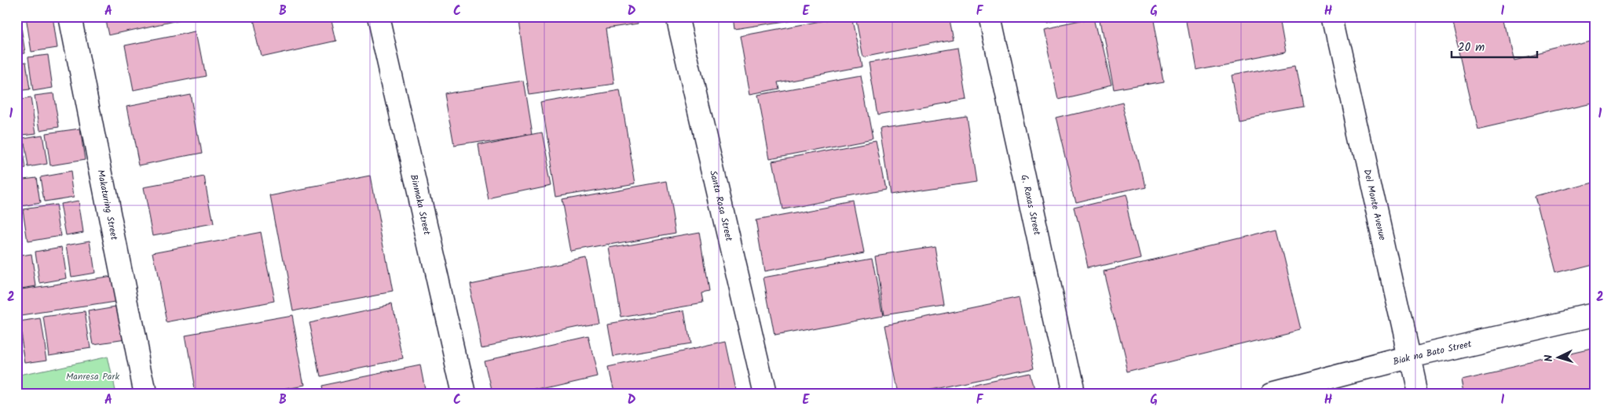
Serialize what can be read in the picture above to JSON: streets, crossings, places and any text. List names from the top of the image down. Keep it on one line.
{"streets":{"street":["Makaturing Street","Binmaka Street","Santa Rosa Street","G. Roxas Street","Del Monte Avenue","Biak na Bato Street"]},"crossings":[["Del Monte Avenue","Biak na Bato Street"]],"parks":["Manresa Park"],"scale_bar":"20 m","north":"left","grid":{"columns":["A","B","C","D","E","F","G","H","I"],"rows":["1","2"]}}
